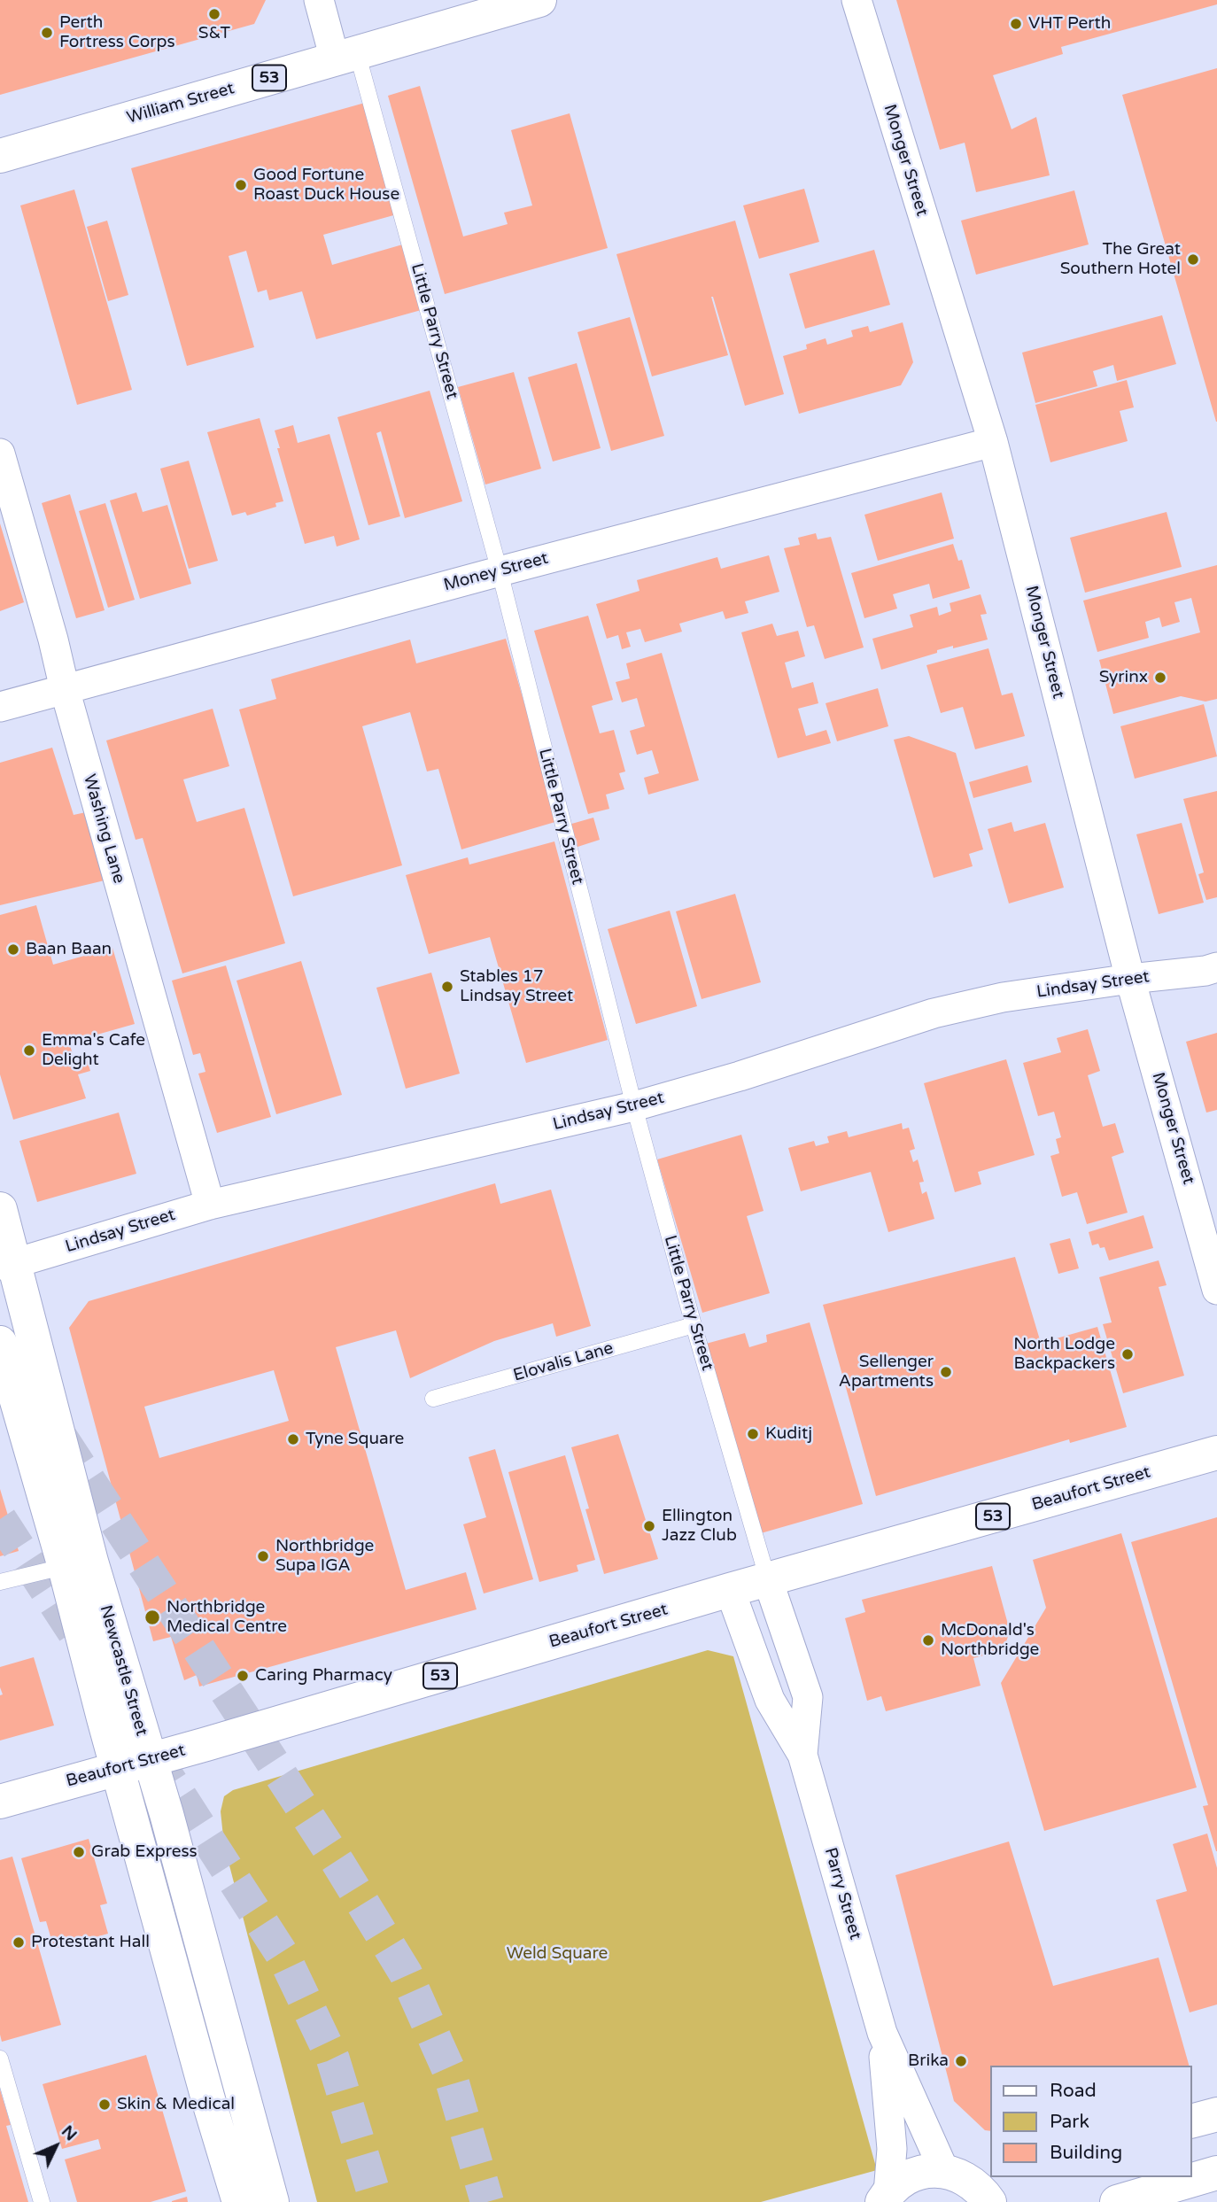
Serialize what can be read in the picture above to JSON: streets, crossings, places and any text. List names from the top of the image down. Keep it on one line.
{"streets":{"main road":["53","William Street","Beaufort Street","Newcastle Street"],"street":["Monger Street","Money Street","Washing Lane","Lindsay Street","Parry Street"],"lane":["Little Parry Street","Elovalis Lane"]},"crossings":[["William Street","Little Parry Street"],["Monger Street","Money Street"],["Monger Street","Lindsay Street"],["Little Parry Street","Money Street"],["Little Parry Street","Lindsay Street"],["Little Parry Street","Elovalis Lane"],["Little Parry Street","Beaufort Street"],["Little Parry Street","Parry Street"],["Money Street","Washing Lane"],["Washing Lane","Lindsay Street"],["Lindsay Street","Newcastle Street"],["Beaufort Street","Newcastle Street"],["Beaufort Street","Parry Street"]],"parks":["Weld Square"],"places":["S&T","VHT Perth","Perth Fortress Corps","Good Fortune Roast Duck House","The Great Southern Hotel","Syrinx","Baan Baan","Stables 17 Lindsay Street","Emma's Cafe Delight","North Lodge Backpackers","Sellenger Apartments","Kuditj","Tyne Square","Ellington Jazz Club","Northbridge Supa IGA","Northbridge Medical Centre","McDonald's Northbridge","Caring Pharmacy","Grab Express","Protestant Hall","Brika","Skin & Medical"],"legend":["Road","Park","Building"],"north":"top right"}
